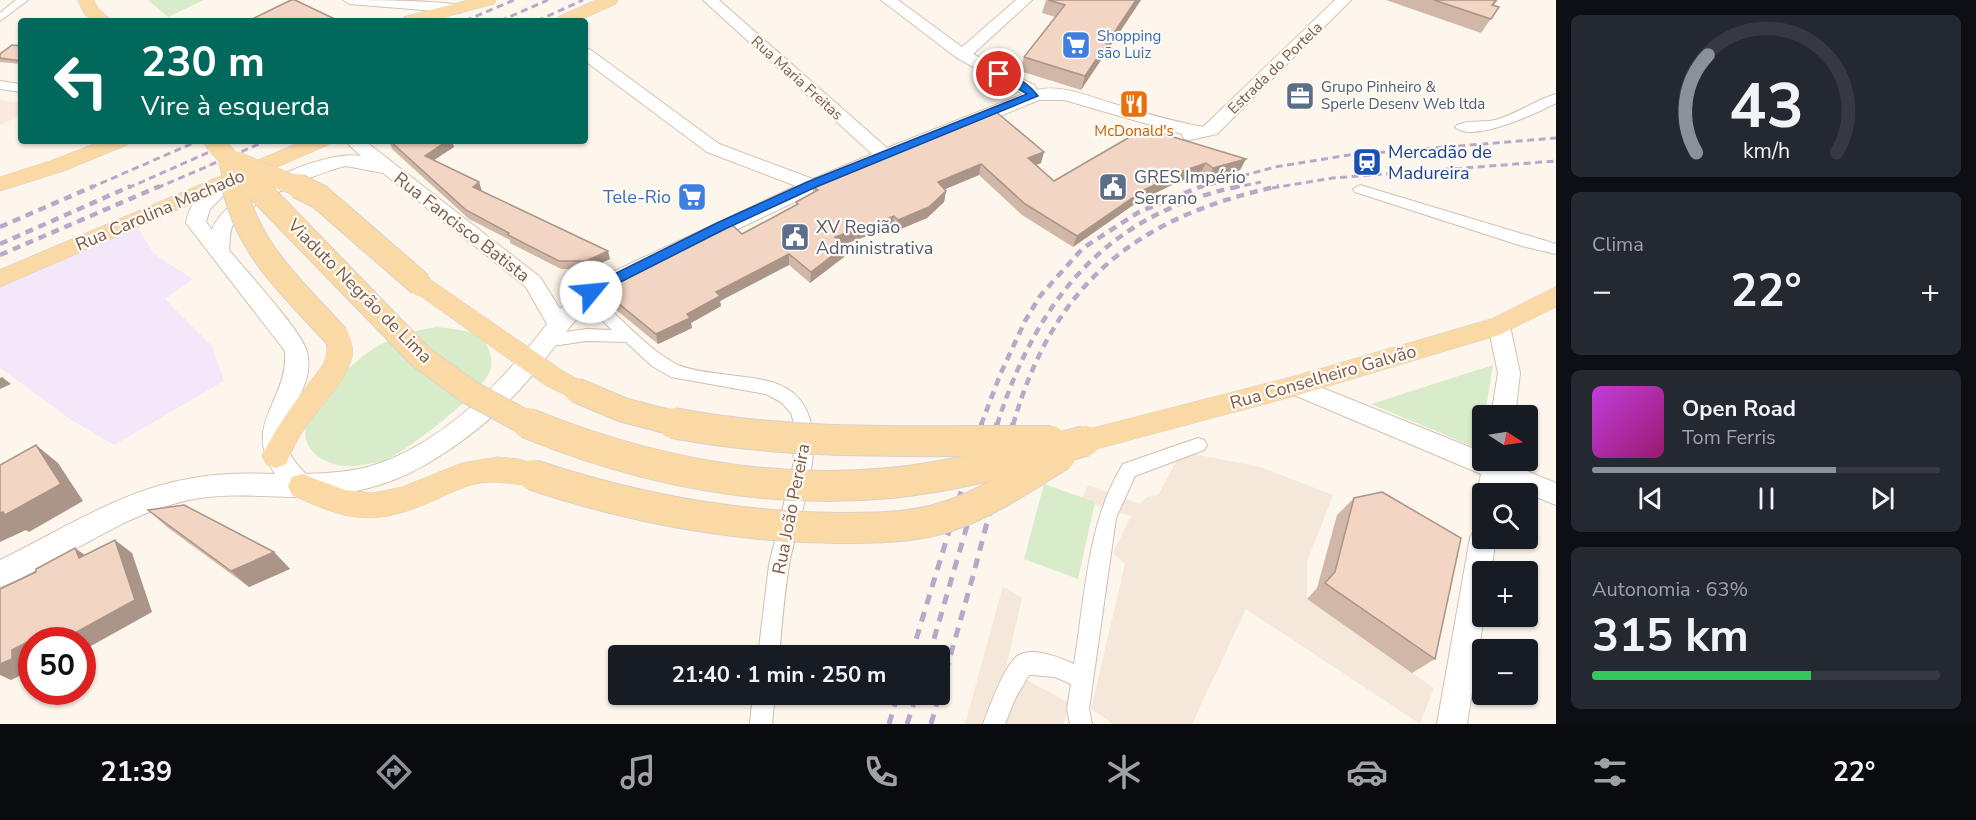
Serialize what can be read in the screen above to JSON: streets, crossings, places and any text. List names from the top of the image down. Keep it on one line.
{"streets":{"main road":["Estrada do Portela","Rua Maria Freitas","Rua Carolina Machado","Rua Fancisco Batista","Viaduto Negrão de Lima","Rua Conselheiro Galvão"],"street":["Rua João Pereira"]},"crossings":[["Rua Carolina Machado","Viaduto Negrão de Lima"],["Viaduto Negrão de Lima","Rua Conselheiro Galvão"]],"places":{"supermarket":["Shopping são Luiz","Tele-Rio"],"office":["Grupo Pinheiro & Sperle Desenv Web ltda"],"restaurant":["McDonald's"],"station":["Mercadão de Madureira"],"public building":["GRES Império Serrano","XV Região Administrativa"]},"north":"right","page":{"turn":["230 m","Vire à esquerda"],"tile":["Clima",["Autonomia · 63%","315 km"]],"heat":["−","22°","+"],"song":["Open Road","Tom Ferris"],"map_buttons":["+","−"],"limit":"50","trip":"21:40 · 1 min · 250 m","tabs":["21:39","22°"],"gauge":["43","km/h"]}}
